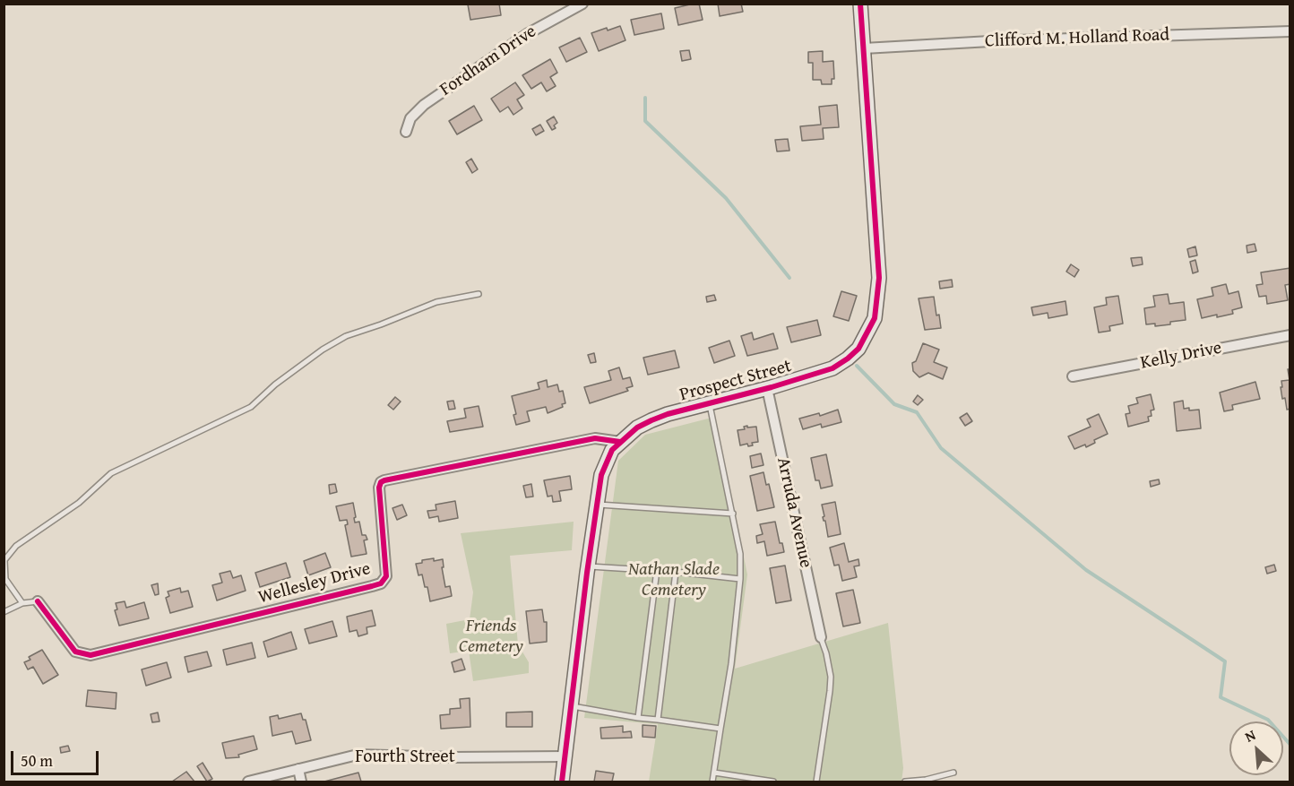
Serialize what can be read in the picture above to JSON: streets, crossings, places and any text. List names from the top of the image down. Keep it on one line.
{"streets":{"street":["Clifford M. Holland Road","Fordham Drive","Kelly Drive","Prospect Street","Arruda Avenue","Wellesley Drive","Fourth Street"]},"crossings":[["Clifford M. Holland Road","Prospect Street"],["Prospect Street","Arruda Avenue"],["Prospect Street","Wellesley Drive"],["Prospect Street","Fourth Street"]],"parks":["Nathan Slade Cemetery","Friends Cemetery"],"scale_bar":"50 m","north":"top left"}
